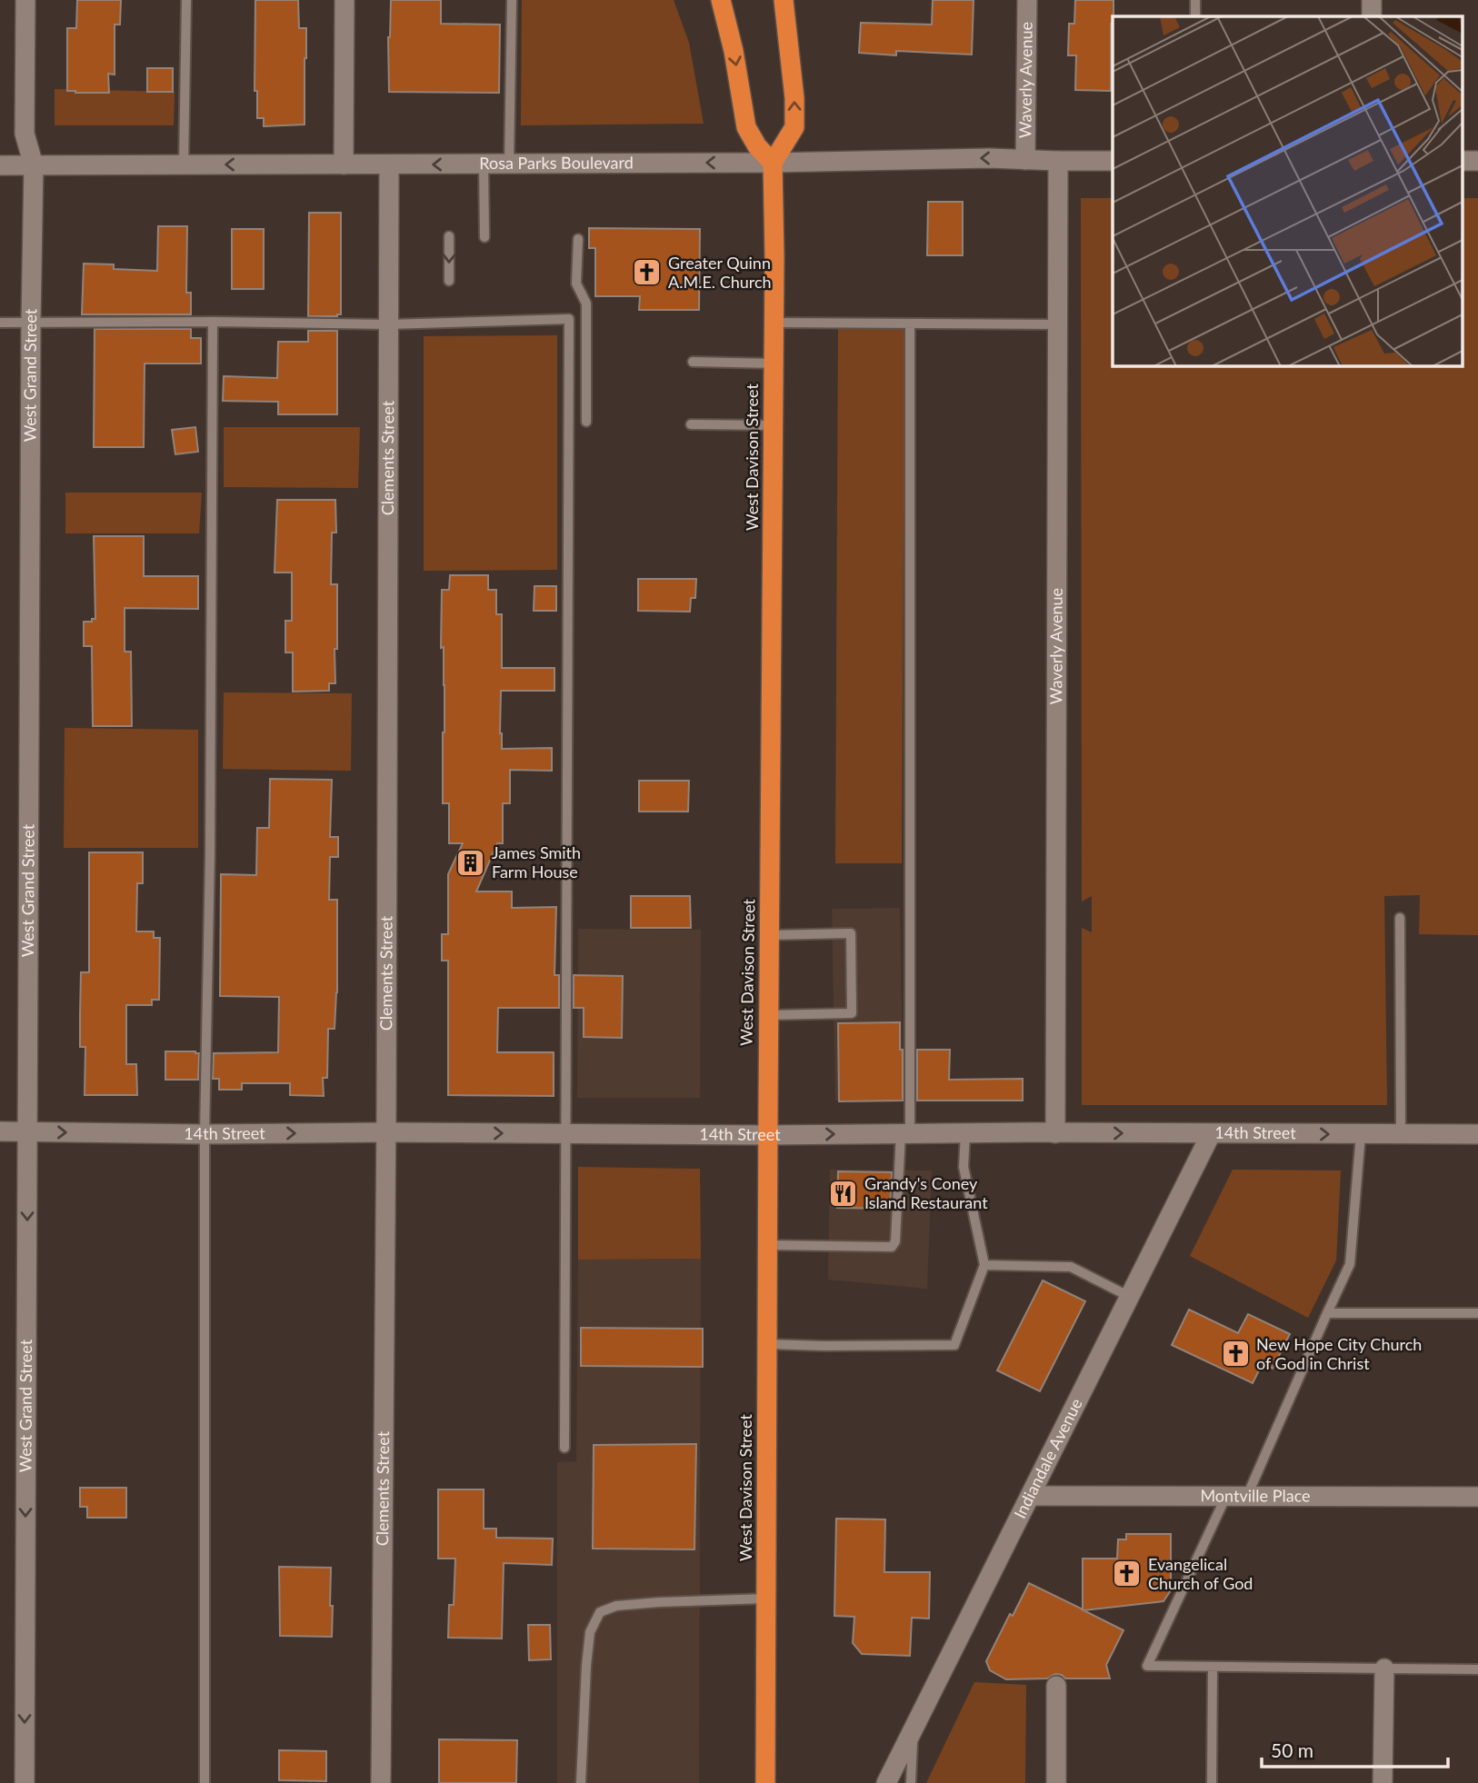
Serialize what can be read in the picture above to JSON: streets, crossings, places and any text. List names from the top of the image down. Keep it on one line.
{"streets":{"highway":["West Davison Street"],"street":["Waverly Avenue","Rosa Parks Boulevard","West Grand Street","Clements Street","14th Street","Indiandale Avenue","Montville Place"]},"crossings":[["Waverly Avenue","Rosa Parks Boulevard"],["Waverly Avenue","14th Street"],["Rosa Parks Boulevard","West Grand Street"],["Rosa Parks Boulevard","West Davison Street"],["Rosa Parks Boulevard","Clements Street"],["West Grand Street","14th Street"],["West Davison Street","14th Street"],["Clements Street","14th Street"],["14th Street","Indiandale Avenue"],["Indiandale Avenue","Montville Place"]],"one_way":["Rosa Parks Boulevard","West Grand Street","14th Street"],"places":{"church":["Greater Quinn A.M.E. Church","New Hope City Church of God in Christ","Evangelical Church of God"],"building":["James Smith Farm House"],"restaurant":["Grandy's Coney Island Restaurant"]},"scale_bar":"50 m"}
